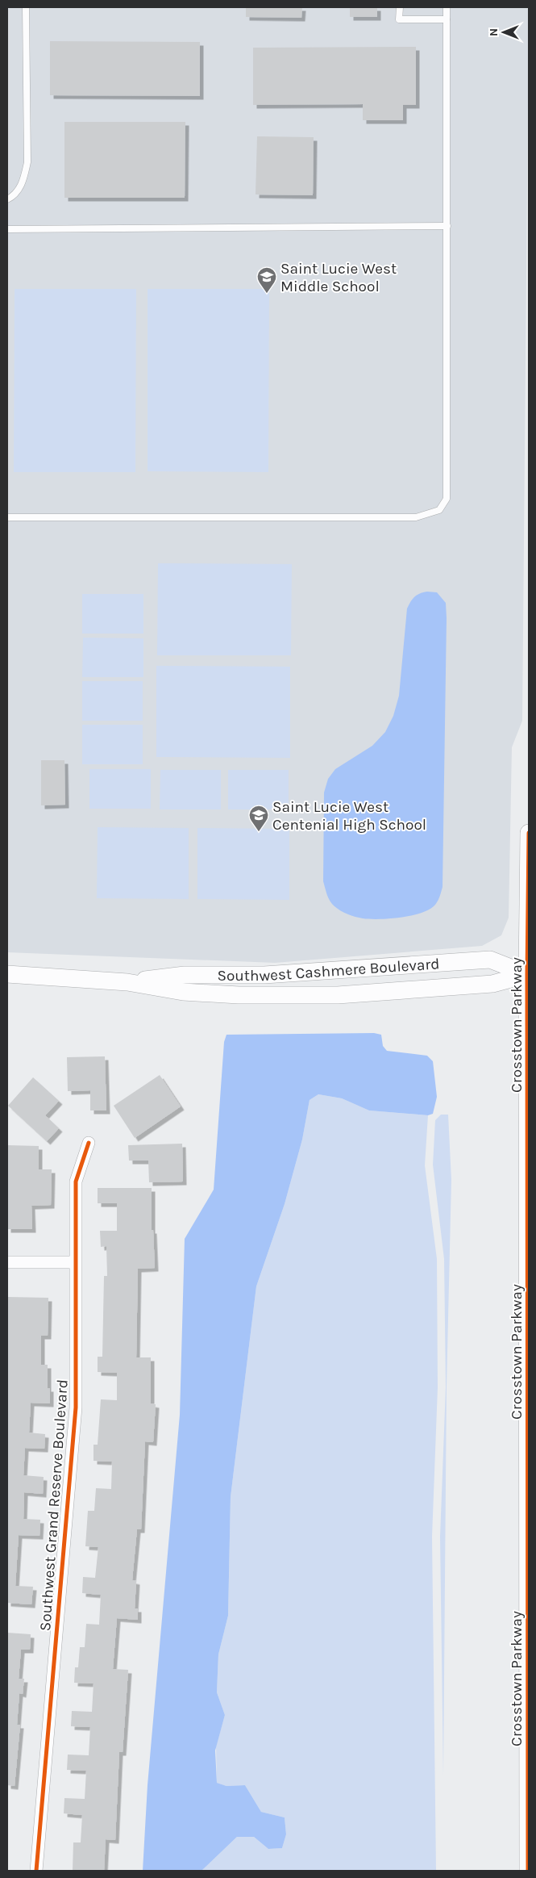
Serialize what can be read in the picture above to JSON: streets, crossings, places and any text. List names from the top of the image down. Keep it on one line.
{"streets":{"main road":["Southwest Cashmere Boulevard","Crosstown Parkway"],"street":["Southwest Grand Reserve Boulevard"]},"crossings":[["Southwest Cashmere Boulevard","Crosstown Parkway"]],"places":{"school or university":["Saint Lucie West Middle School","Saint Lucie West Centenial High School"]},"north":"left"}
